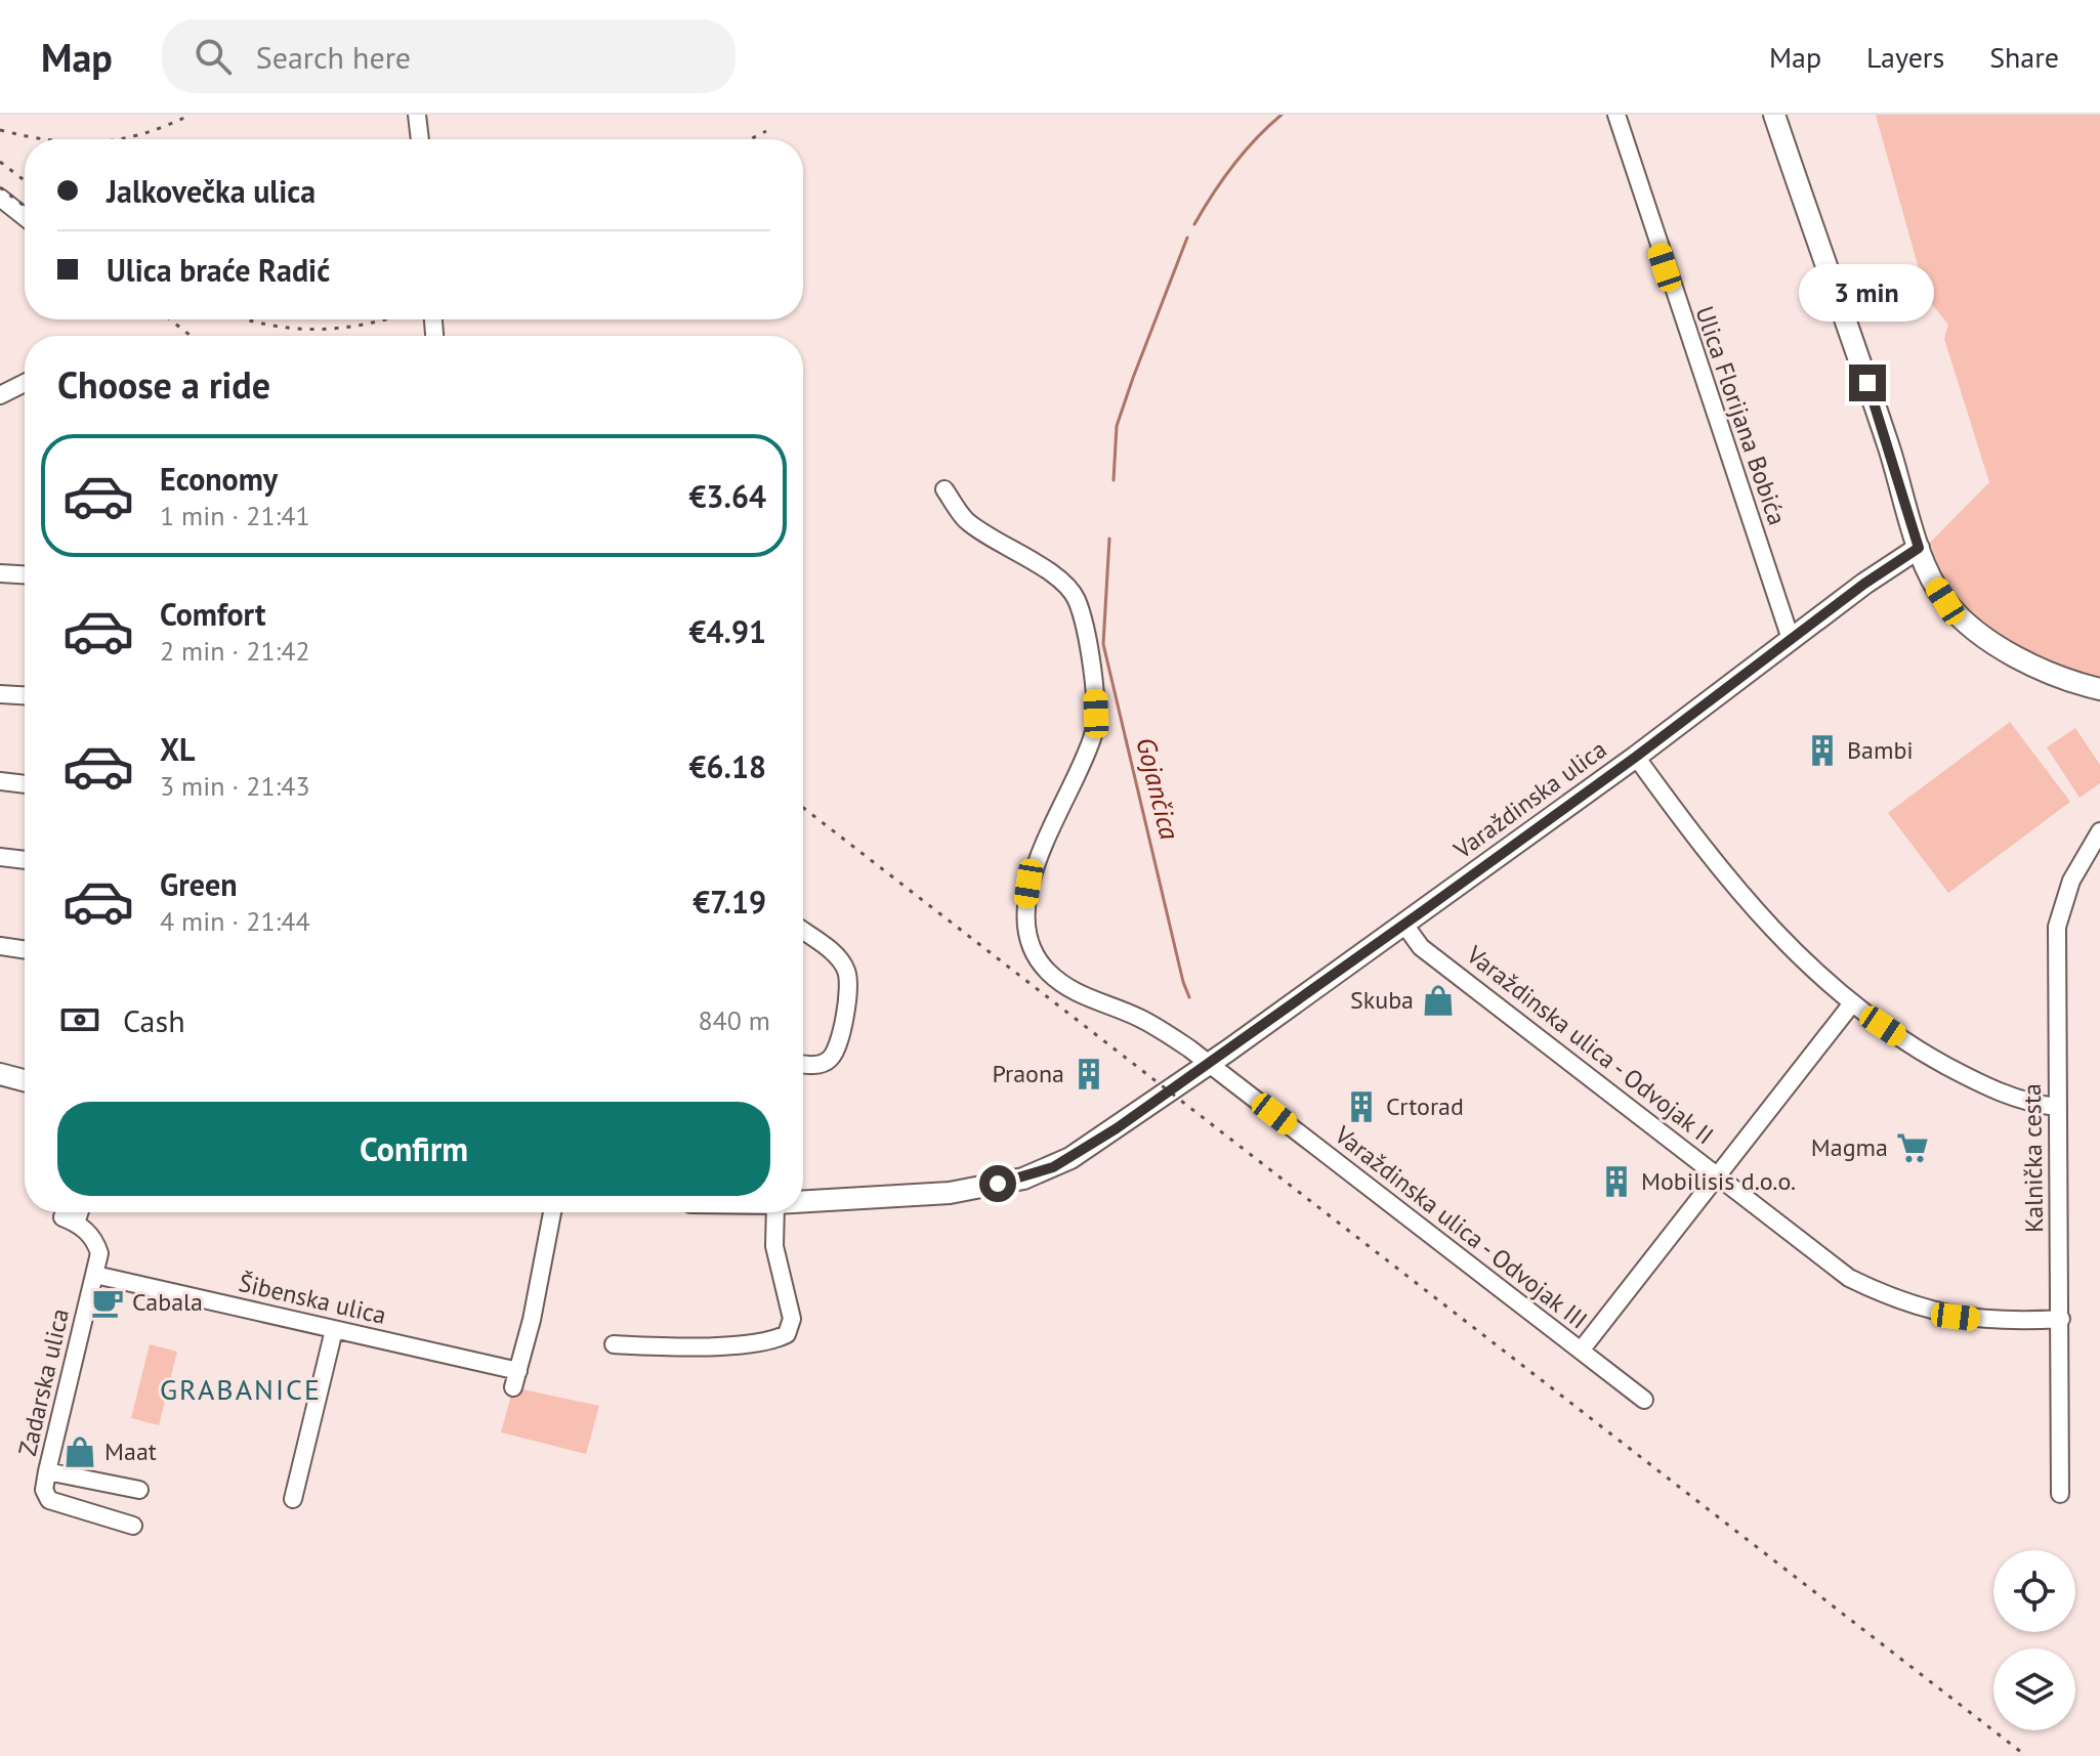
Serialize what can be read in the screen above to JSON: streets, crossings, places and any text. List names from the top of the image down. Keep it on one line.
{"streets":{"main road":["Varaždinska ulica"],"street":["Ulica Florijana Bobića","Varaždinska ulica - Odvojak II","Kalnička cesta","Varaždinska ulica - Odvojak III","Šibenska ulica","Zadarska ulica"]},"crossings":[["Ulica Florijana Bobića","Varaždinska ulica"],["Varaždinska ulica","Varaždinska ulica - Odvojak II"],["Varaždinska ulica","Varaždinska ulica - Odvojak III"],["Varaždinska ulica - Odvojak II","Kalnička cesta"],["Šibenska ulica","Zadarska ulica"]],"districts":["GRABANICE"],"water":["Gojančica"],"places":{"building":["Bambi","Praona","Crtorad","Mobilisis d.o.o."],"shop":["Skuba","Maat"],"supermarket":["Magma"],"cafe":["Cabala"]},"page":{"header":"Map","search":"Search here","nav":["Map","Layers","Share"],"banner":["Jalkovečka ulica","Ulica braće Radić"],"bubble":"3 min","heading":"Choose a ride","list":[{"name":"Economy","note":"1 min · 21:41","value":"€3.64"},{"name":"Comfort","note":"2 min · 21:42","value":"€4.91"},{"name":"XL","note":"3 min · 21:43","value":"€6.18"},{"name":"Green","note":"4 min · 21:44","value":"€7.19"}],"pay":["Cash","840 m"],"buttons":"Confirm"}}
